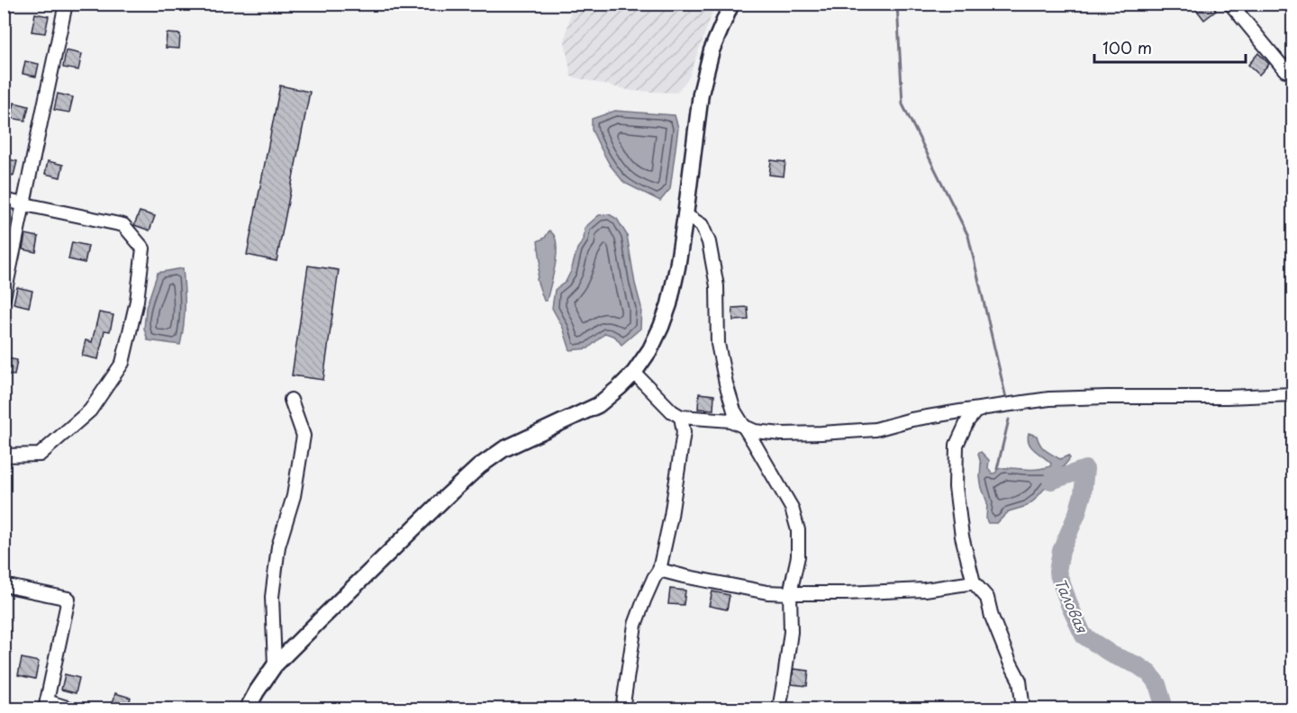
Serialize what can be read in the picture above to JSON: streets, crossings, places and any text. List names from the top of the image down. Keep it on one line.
{"water":["Таловая"],"scale_bar":"100 m"}
